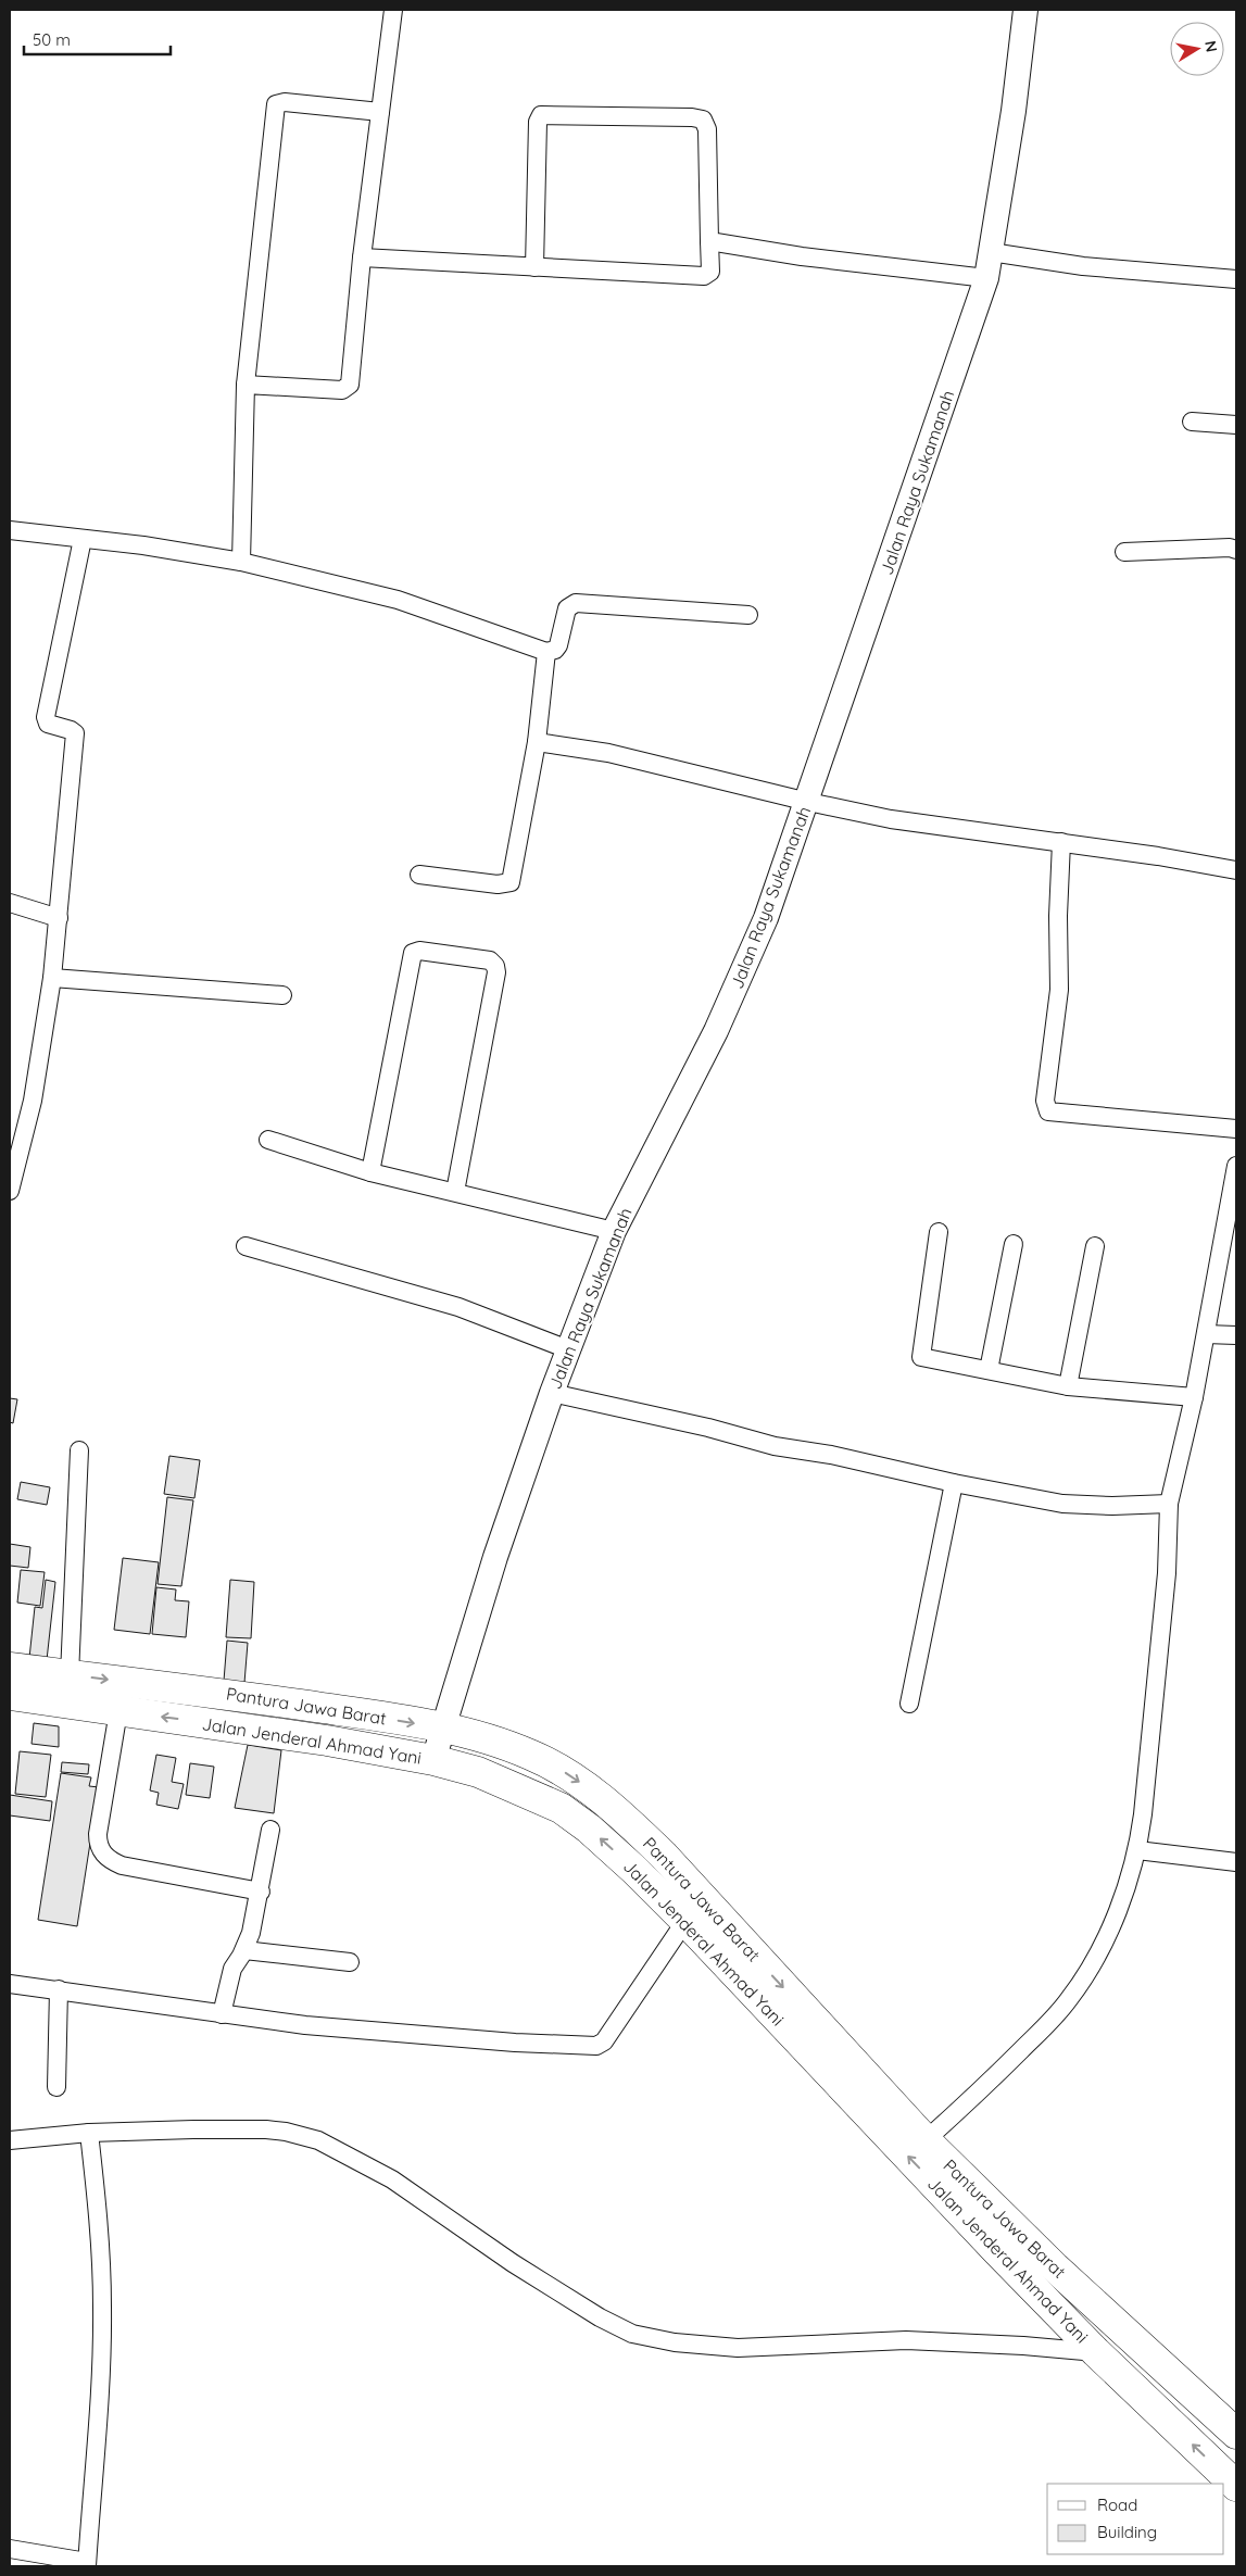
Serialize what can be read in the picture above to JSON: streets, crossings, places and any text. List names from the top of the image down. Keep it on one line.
{"streets":{"highway":["Pantura Jawa Barat","Jalan Jenderal Ahmad Yani"],"street":["Jalan Raya Sukamanah"]},"crossings":[["Jalan Raya Sukamanah","Pantura Jawa Barat"],["Jalan Raya Sukamanah","Jalan Jenderal Ahmad Yani"]],"one_way":["Pantura Jawa Barat","Jalan Jenderal Ahmad Yani"],"legend":["Road","Building"],"scale_bar":"50 m","north":"right"}
